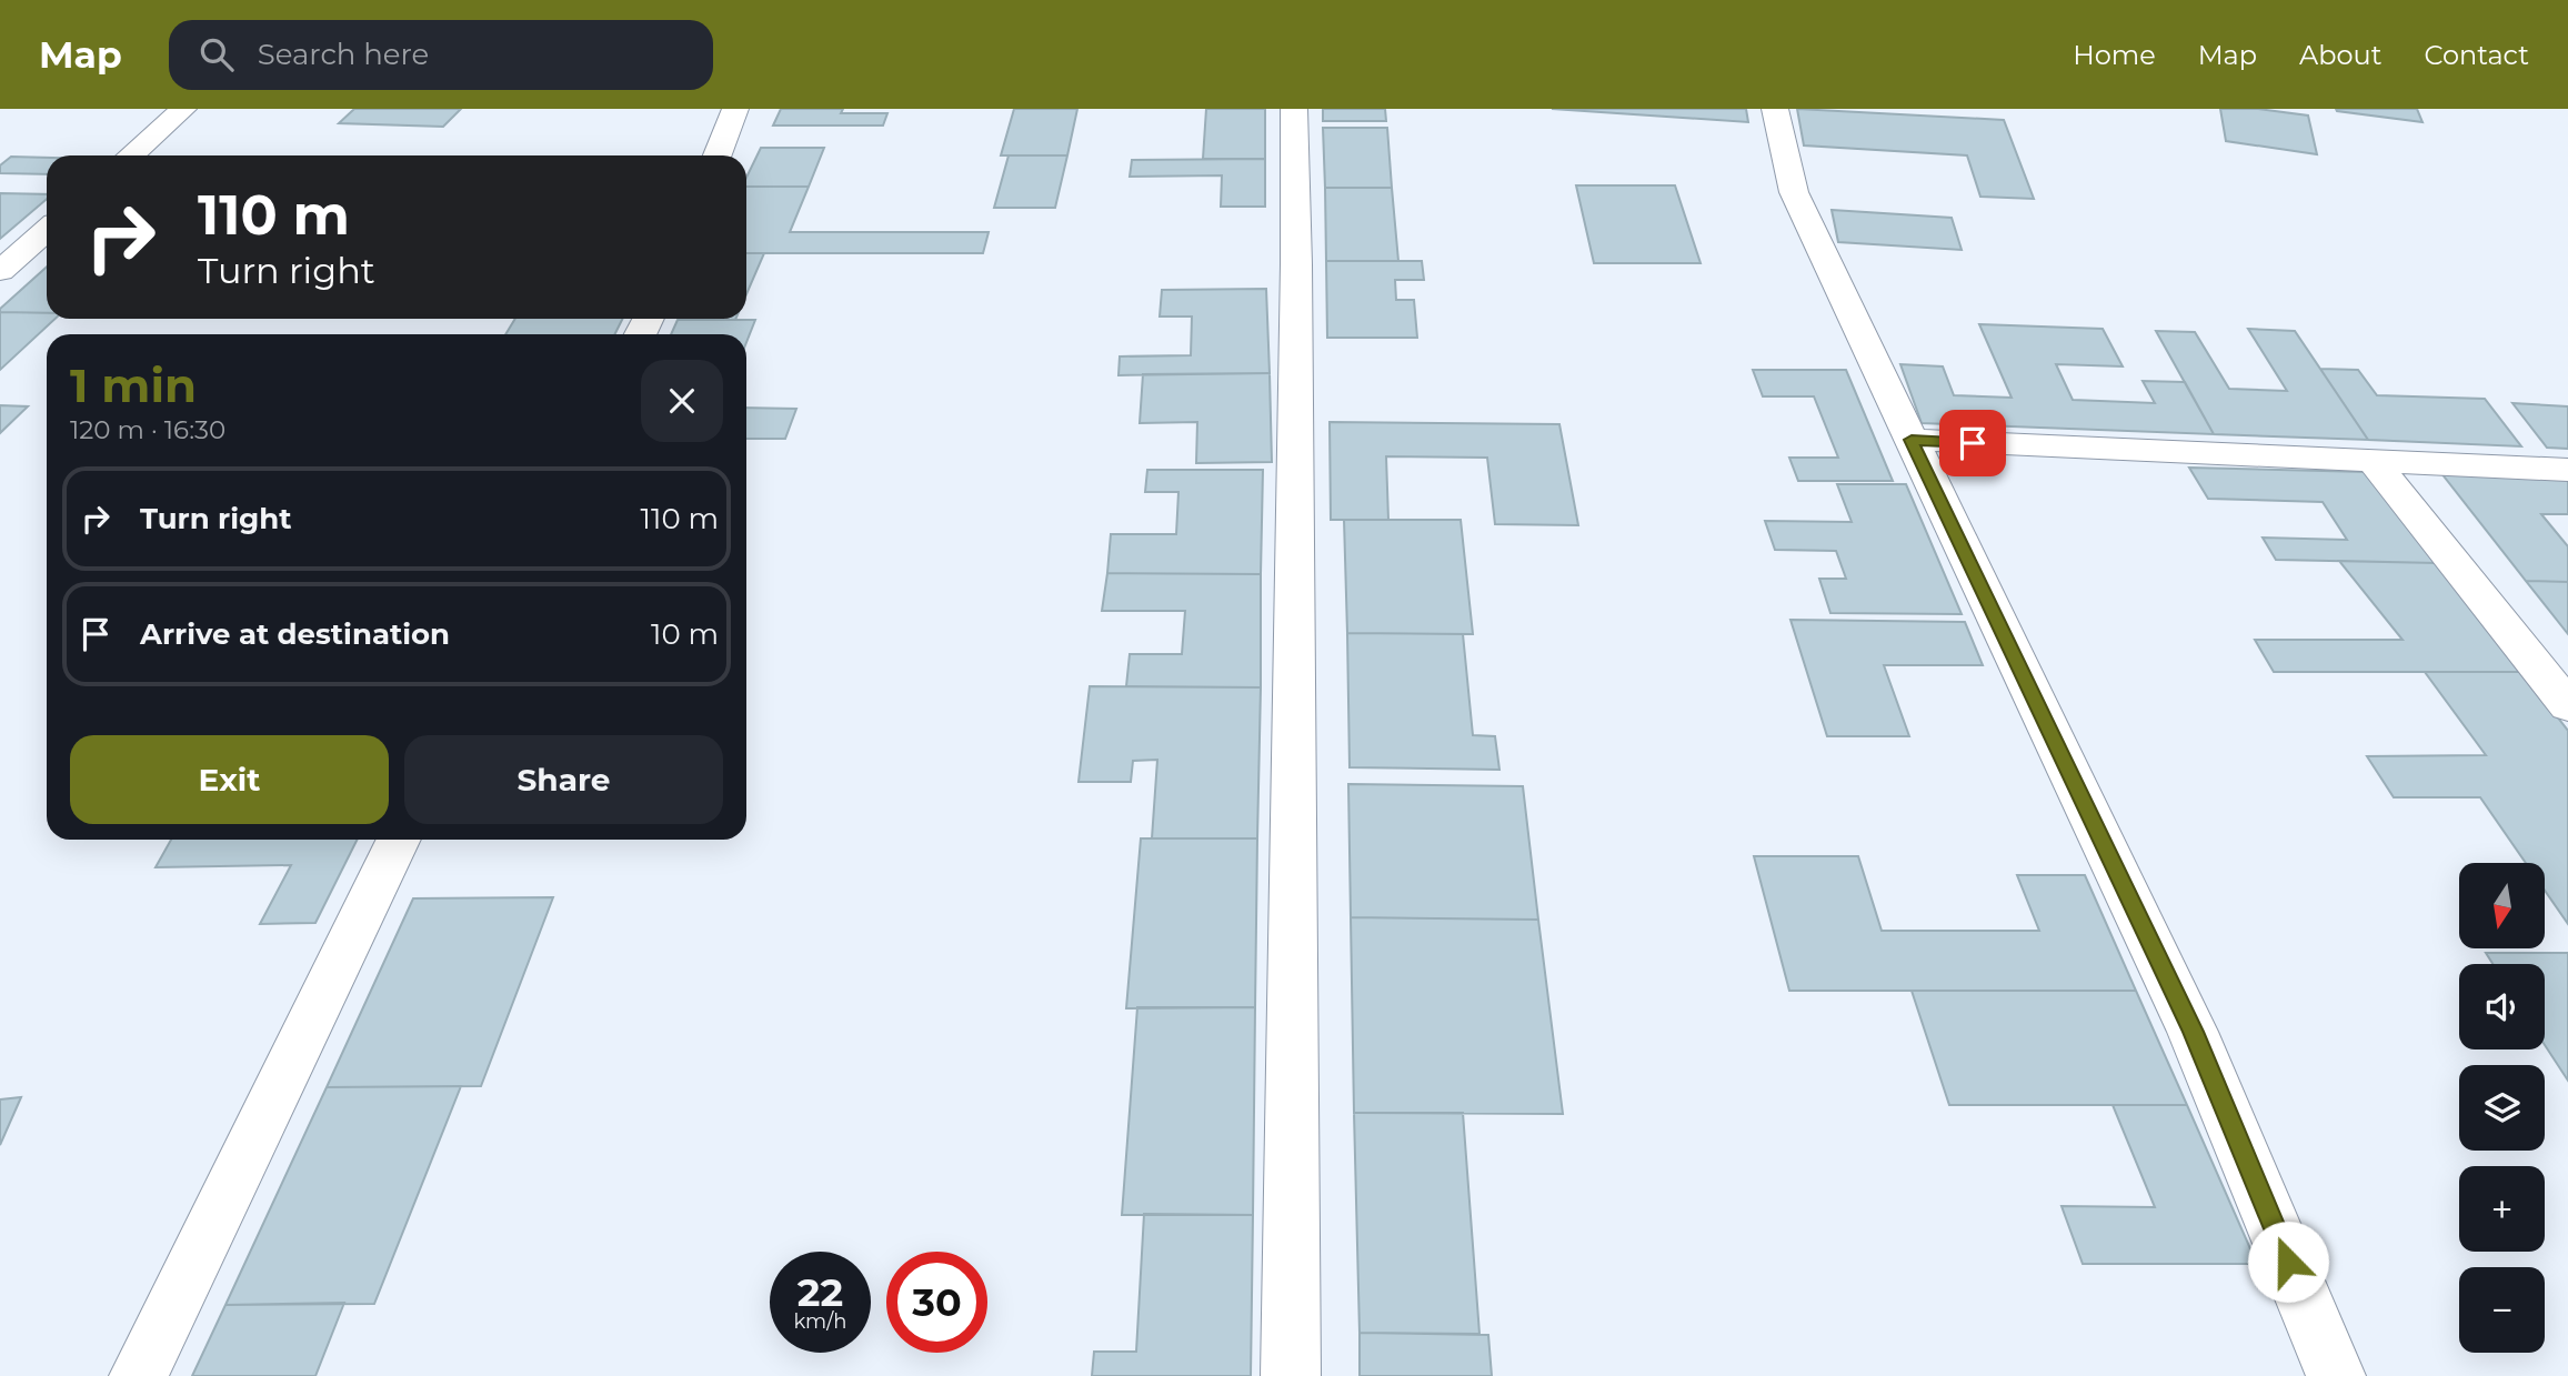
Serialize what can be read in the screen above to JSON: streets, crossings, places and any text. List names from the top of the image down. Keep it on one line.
{"north":"bottom","page":{"header":"Map","search":"Search here","nav":["Home","Map","About","Contact"],"turn":["110 m","Turn right"],"heading":["1 min","120 m · 16:30"],"list":[{"name":"Turn right","value":"110 m"},{"name":"Arrive at destination","value":"10 m"}],"buttons":["Exit","Share"],"map_buttons":["+","−"],"speed":"22 km/h","limit":"30"}}
